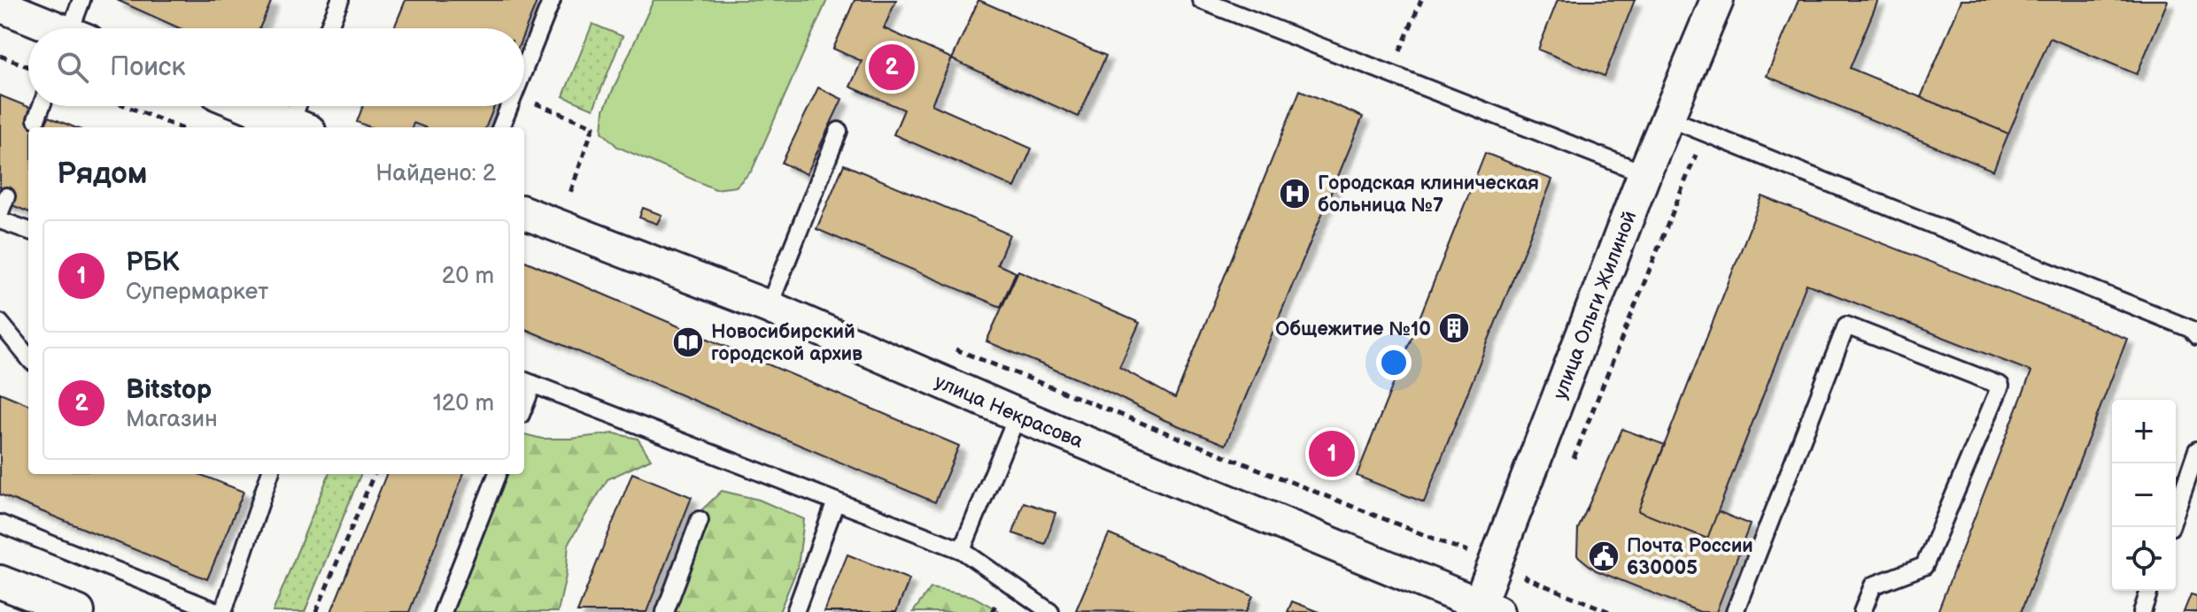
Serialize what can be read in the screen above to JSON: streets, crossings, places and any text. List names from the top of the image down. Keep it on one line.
{"streets":{"street":["улица Ольги Жилиной","улица Некрасова"]},"crossings":[["улица Ольги Жилиной","улица Некрасова"]],"places":{"hospital":["Городская клиническая больница №7"],"building":["Общежитие №10"],"library":["Новосибирский городской архив"],"public building":["Почта России 630005"]},"page":{"search":"Поиск","pins":["2","1"],"heading":["Рядом","Найдено: 2"],"list":[{"mark":"1","name":"РБК","note":"Супермаркет","value":"20 m"},{"mark":"2","name":"Bitstop","note":"Магазин","value":"120 m"}],"map_buttons":["+","−"]}}
